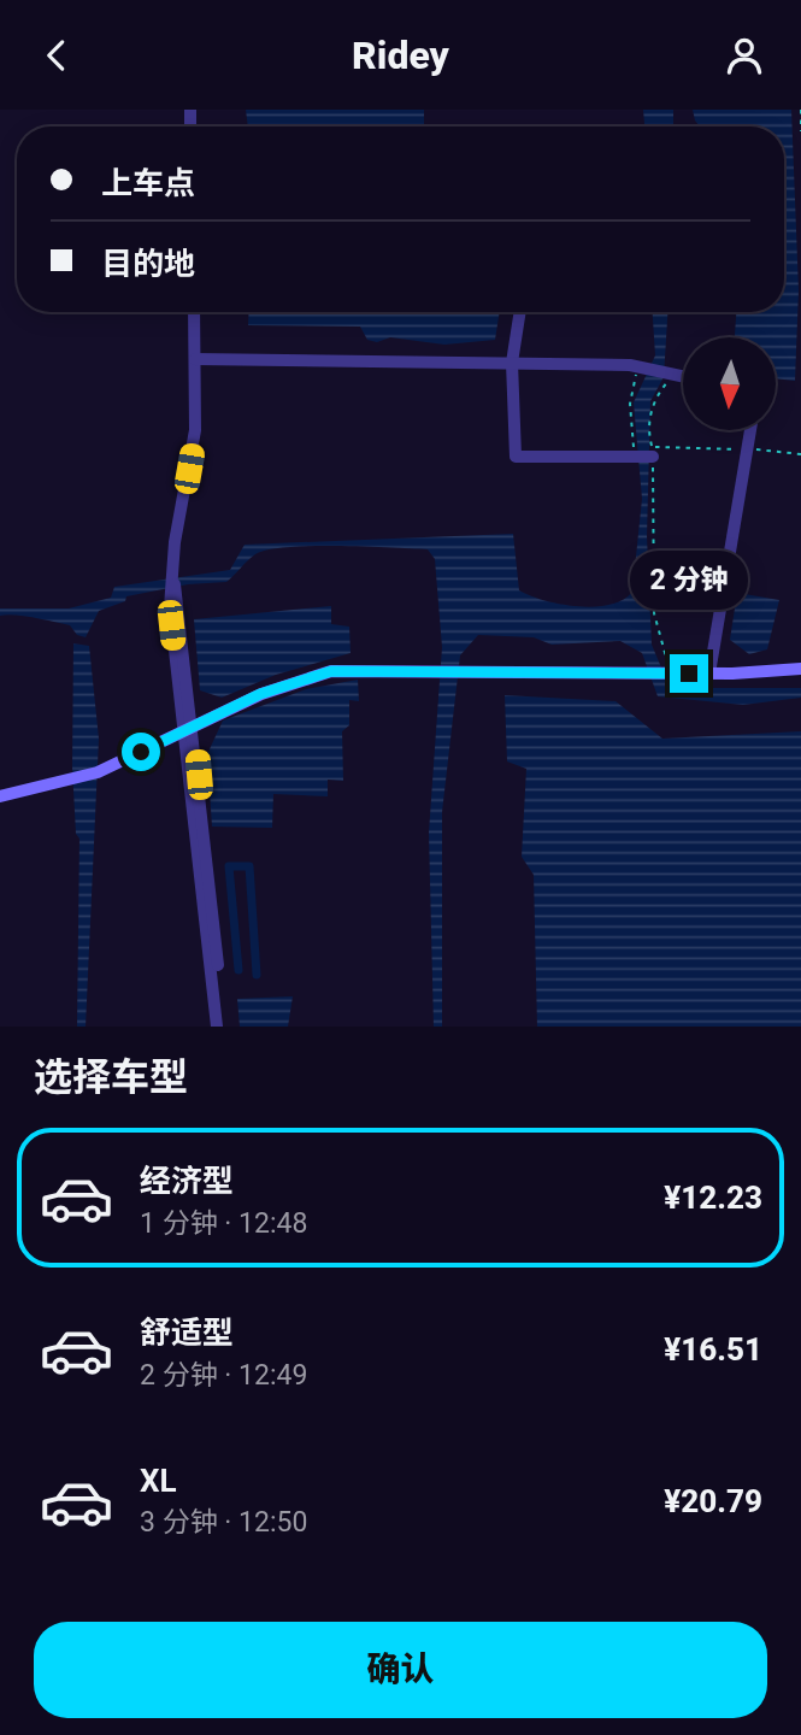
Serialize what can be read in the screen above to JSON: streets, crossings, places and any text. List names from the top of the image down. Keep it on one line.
{"north":"bottom","page":{"header":"Ridey","banner":["上车点","目的地"],"bubble":"2 分钟","heading":"选择车型","list":[{"name":"经济型","note":"1 分钟 · 12:48","value":"¥12.23"},{"name":"舒适型","note":"2 分钟 · 12:49","value":"¥16.51"},{"name":"XL","note":"3 分钟 · 12:50","value":"¥20.79"}],"buttons":"确认"}}
